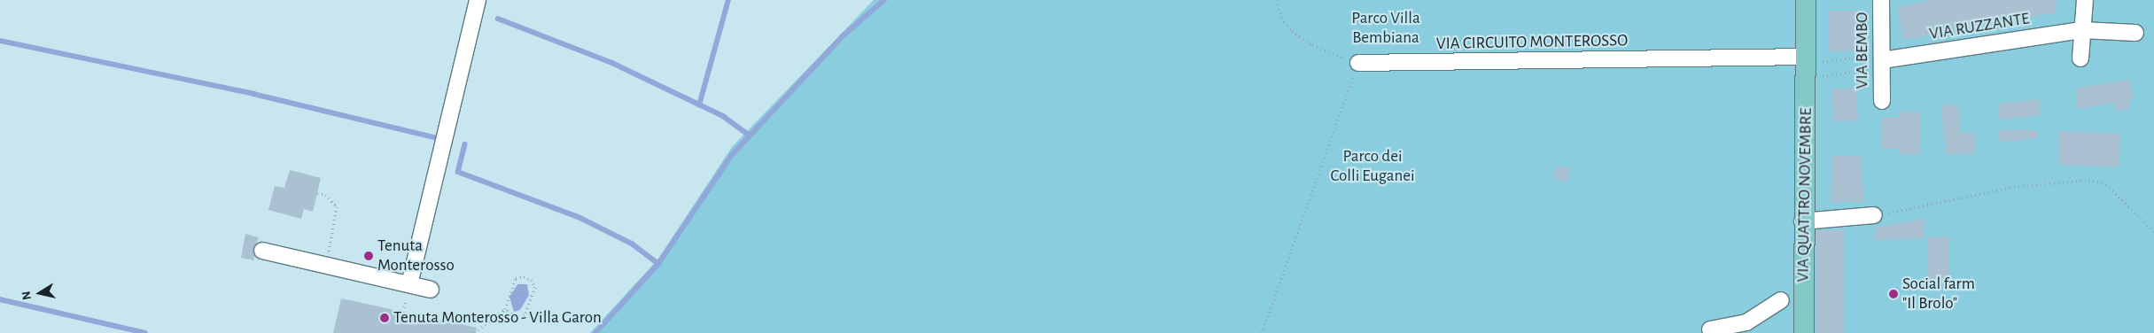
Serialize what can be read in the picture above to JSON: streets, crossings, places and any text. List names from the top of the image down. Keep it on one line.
{"streets":{"main road":["VIA QUATTRO NOVEMBRE"],"street":["VIA RUZZANTE","VIA CIRCUITO MONTEROSSO","VIA BEMBO"]},"crossings":[["VIA RUZZANTE","VIA BEMBO"],["VIA CIRCUITO MONTEROSSO","VIA QUATTRO NOVEMBRE"]],"parks":["Parco Villa Bembiana","Parco dei Colli Euganei"],"places":["Tenuta Monterosso","Social farm \"Il Brolo\"","Tenuta Monterosso - Villa Garon"],"north":"left"}
